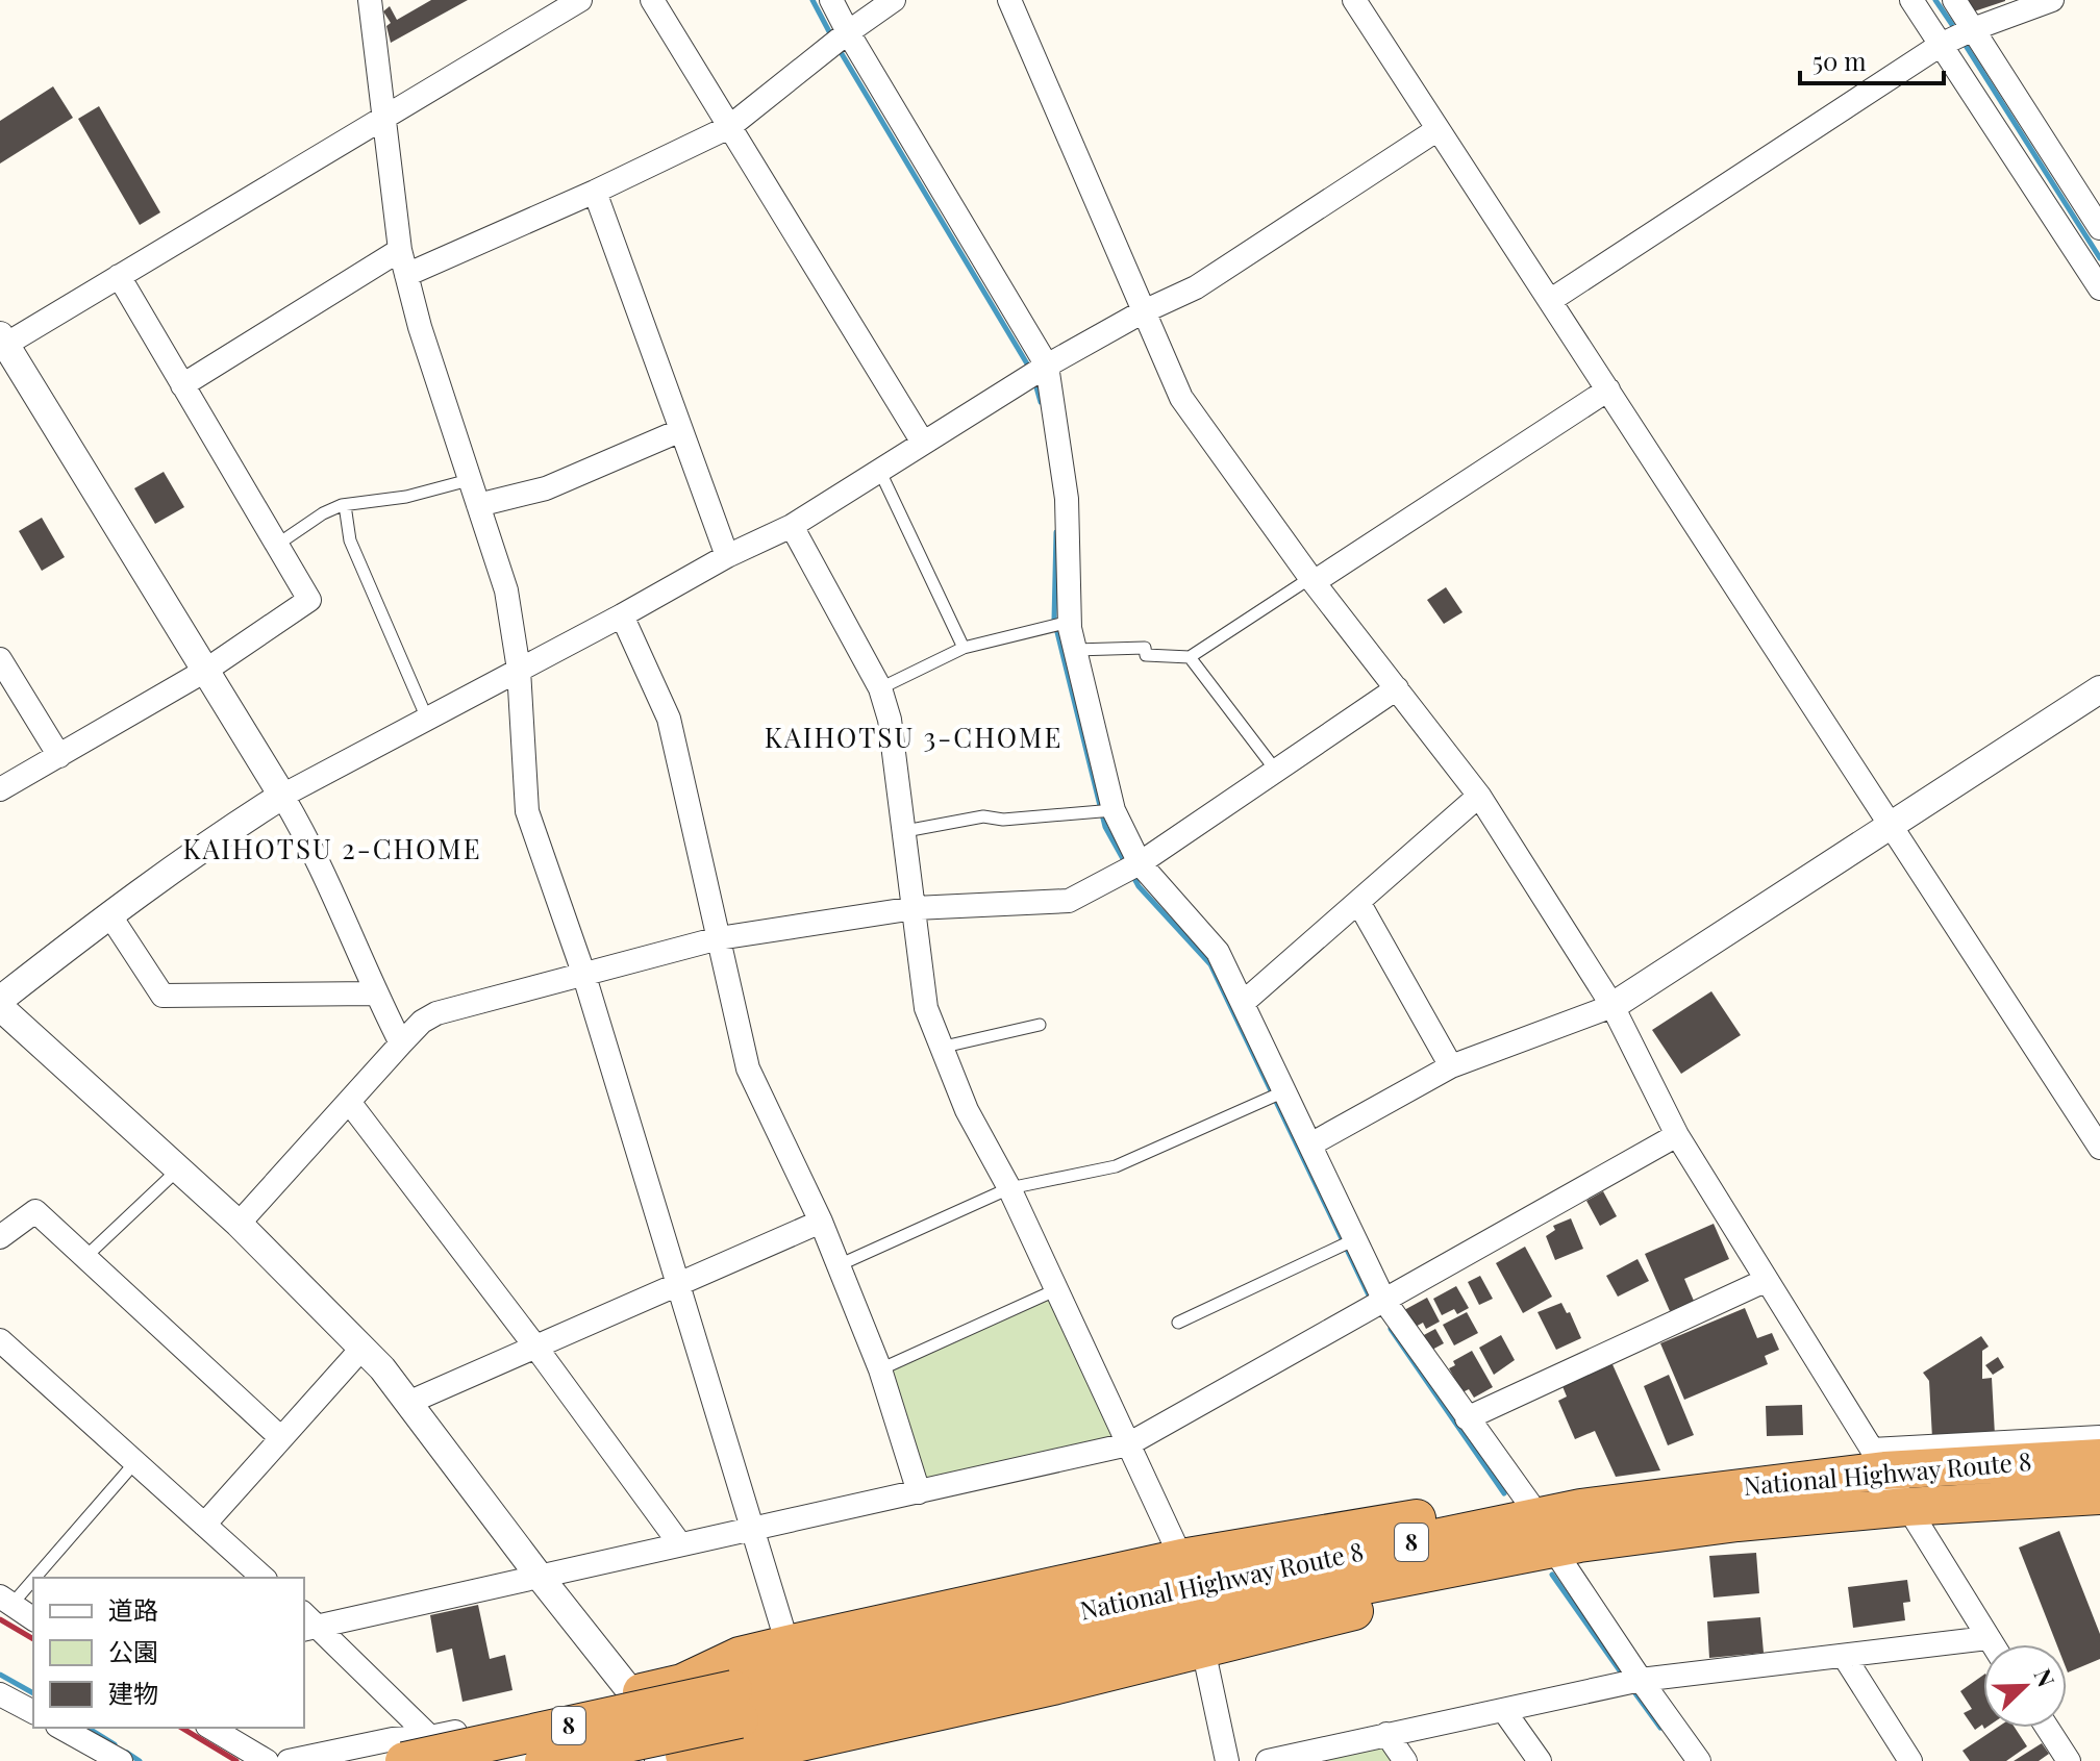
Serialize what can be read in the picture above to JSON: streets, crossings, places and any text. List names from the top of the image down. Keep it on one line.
{"streets":{"highway":["National Highway Route 8","8"]},"crossings":[["National Highway Route 8","8"]],"districts":["KAIHOTSU 3-CHOME","KAIHOTSU 2-CHOME"],"legend":["道路","公園","建物"],"scale_bar":"50 m","north":"top right"}
